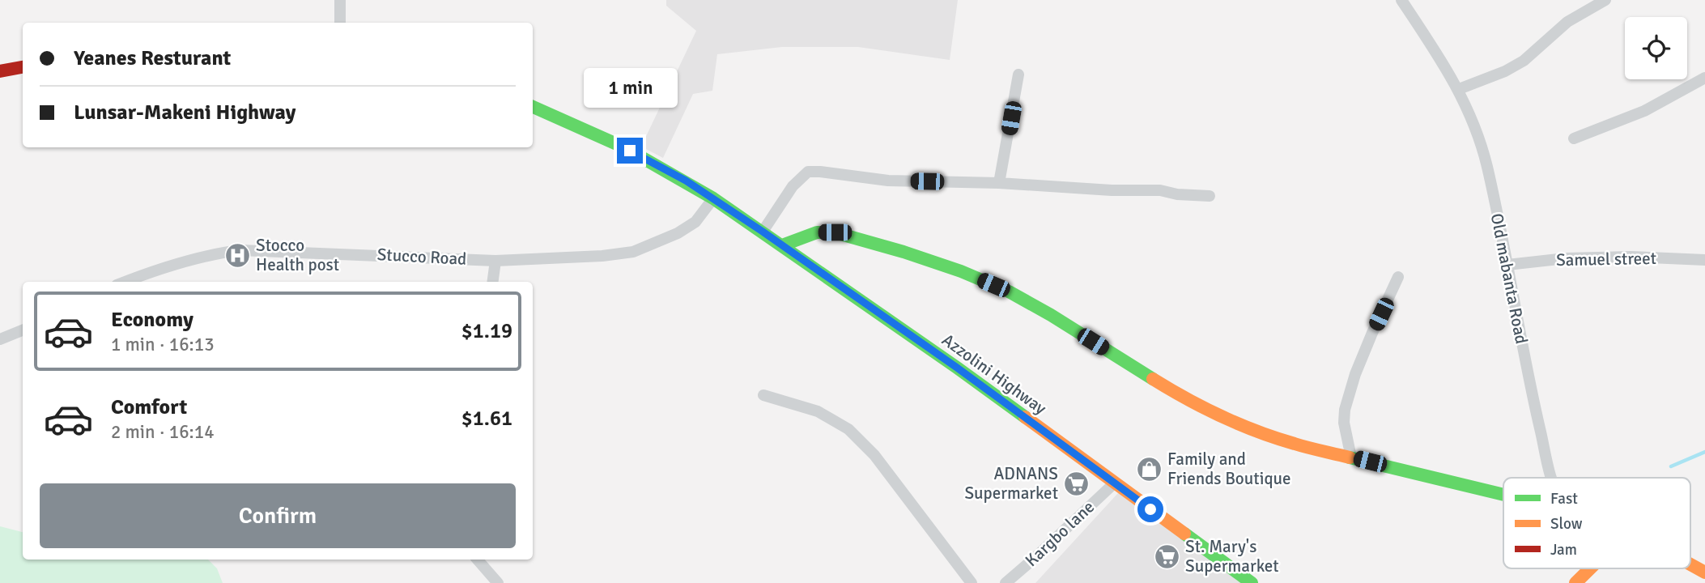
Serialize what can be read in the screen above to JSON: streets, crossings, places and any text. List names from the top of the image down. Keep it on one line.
{"streets":{"main road":["Azzolini Highway"],"street":["Stucco Road","Samuel street","Old mabanta Road","Kargbo lane"]},"crossings":[["Stucco Road","Azzolini Highway"],["Samuel street","Old mabanta Road"],["Azzolini Highway","Kargbo lane"]],"places":{"hospital":["Stocco Health post"],"shop":["Family and Friends Boutique"],"supermarket":["ADNANS Supermarket","St. Mary's Supermarket"]},"legend":["Fast","Slow","Jam"],"page":{"banner":["Yeanes Resturant","Lunsar-Makeni Highway"],"bubble":"1 min","list":[{"name":"Economy","note":"1 min · 16:13","value":"$1.19"},{"name":"Comfort","note":"2 min · 16:14","value":"$1.61"}],"buttons":"Confirm"}}
